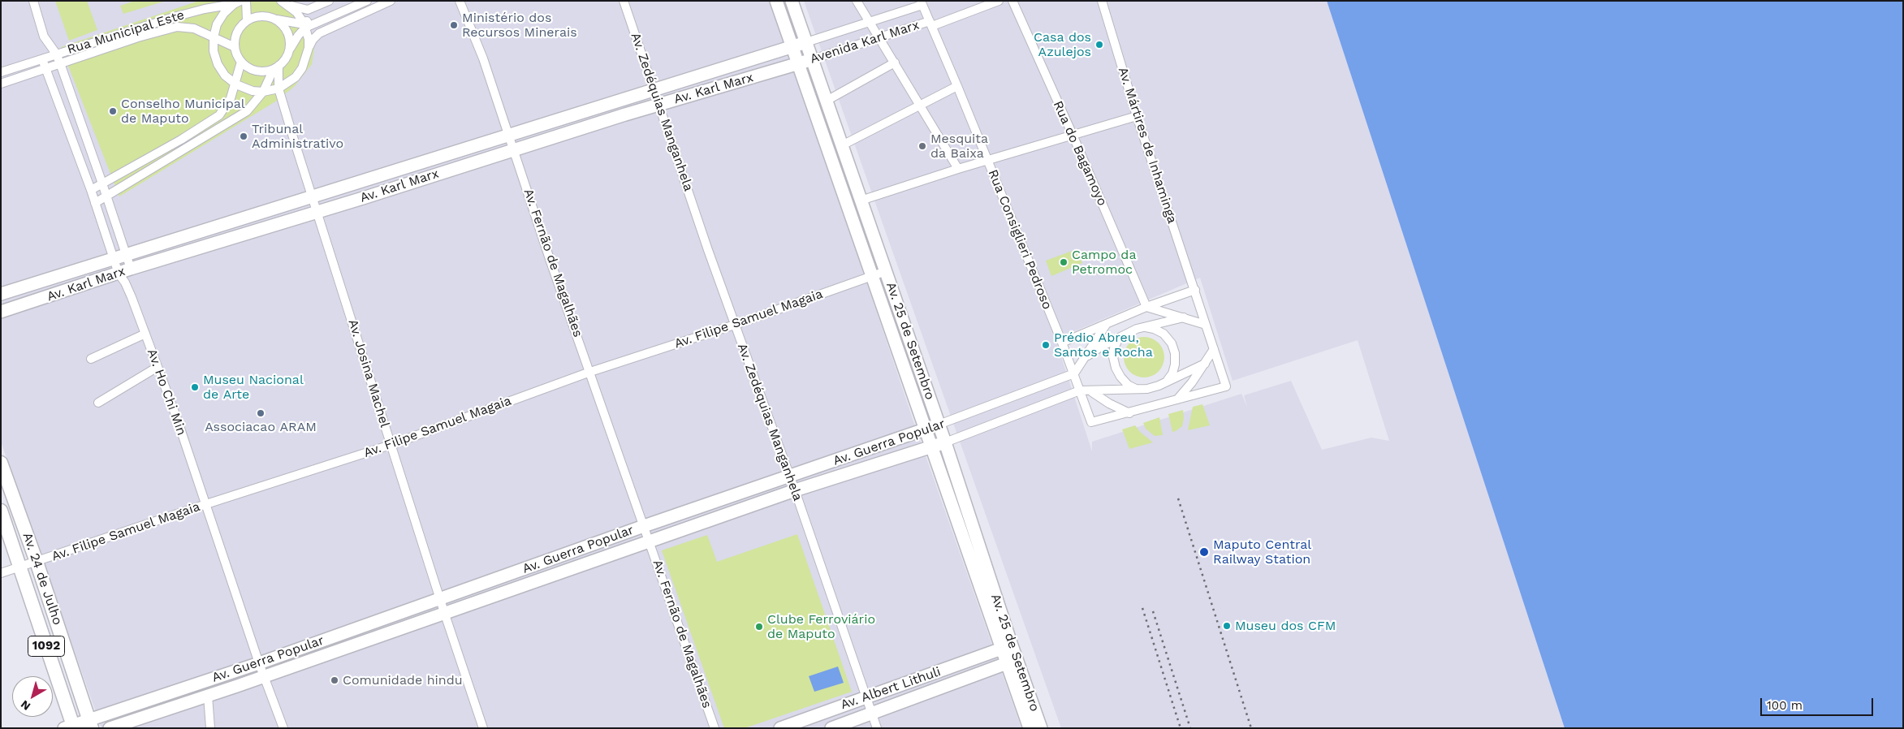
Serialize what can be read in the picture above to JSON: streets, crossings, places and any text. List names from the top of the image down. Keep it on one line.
{"streets":{"main road":["Avenida Karl Marx","Av. Karl Marx","Av. 25 de Setembro","Av. Guerra Popular","Av. 24 de Julho","1092","Av. Albert Lithuli"],"street":["Rua Municipal Este","Av. Zedéquias Manganhela","Av. Mártires de Inhaminga","Rua do Bagamoyo","Rua Consiglieri Pedroso","Av. Fernão de Magalhães","Av. Filipe Samuel Magaia","Av. Josina Machel","Av. Ho Chi Min"]},"crossings":[["Rua Municipal Este","Av. Josina Machel"],["Rua Municipal Este","Av. Ho Chi Min"],["Avenida Karl Marx","Av. Karl Marx"],["Avenida Karl Marx","Rua Consiglieri Pedroso"],["Avenida Karl Marx","Av. 25 de Setembro"],["Av. Karl Marx","Av. Zedéquias Manganhela"],["Av. Karl Marx","Av. Fernão de Magalhães"],["Av. Karl Marx","Av. 25 de Setembro"],["Av. Karl Marx","Av. Josina Machel"],["Av. Karl Marx","Av. Ho Chi Min"],["Av. Zedéquias Manganhela","Av. Filipe Samuel Magaia"],["Av. Zedéquias Manganhela","Av. Guerra Popular"],["Av. Zedéquias Manganhela","Av. Albert Lithuli"],["Rua Consiglieri Pedroso","Av. Guerra Popular"],["Av. Fernão de Magalhães","Av. Filipe Samuel Magaia"],["Av. Fernão de Magalhães","Av. Guerra Popular"],["Av. Filipe Samuel Magaia","Av. 25 de Setembro"],["Av. Filipe Samuel Magaia","Av. Josina Machel"],["Av. Filipe Samuel Magaia","Av. Ho Chi Min"],["Av. Filipe Samuel Magaia","Av. 24 de Julho"],["Av. 25 de Setembro","Av. Guerra Popular"],["Av. 25 de Setembro","Av. Albert Lithuli"],["Av. Josina Machel","Av. Guerra Popular"],["Av. Ho Chi Min","Av. Guerra Popular"],["Av. Guerra Popular","Av. 24 de Julho"]],"places":["Ministério dos Recursos Minerais","Casa dos Azulejos","Conselho Municipal de Maputo","Tribunal Administrativo","Mesquita da Baixa","Campo da Petromoc","Prédio Abreu, Santos e Rocha","Museu Nacional de Arte","Associacao ARAM","Maputo Central Railway Station","Museu dos CFM","Clube Ferroviário de Maputo","Comunidade hindu"],"scale_bar":"100 m","north":"bottom left"}
